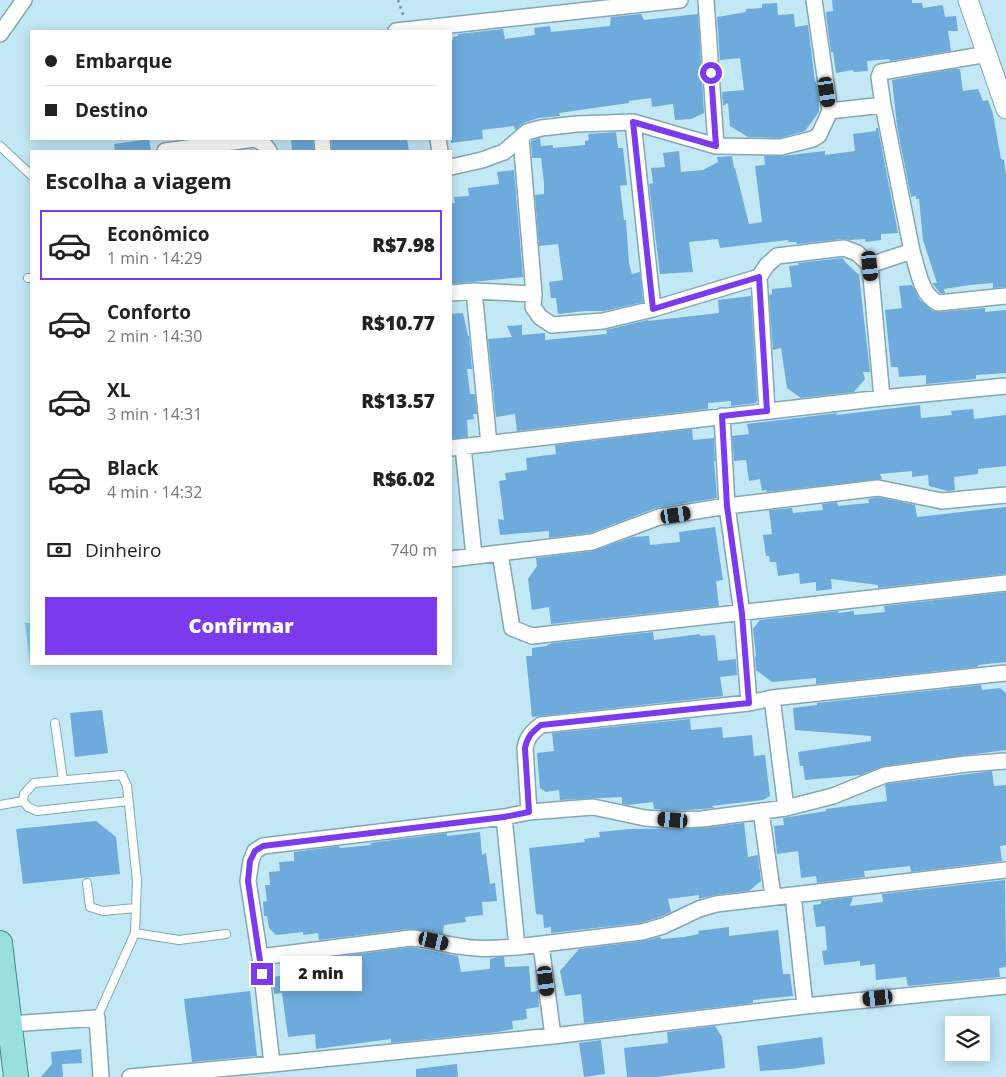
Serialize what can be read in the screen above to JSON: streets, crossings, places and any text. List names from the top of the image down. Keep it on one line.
{"page":{"banner":["Embarque","Destino"],"heading":"Escolha a viagem","list":[{"name":"Econômico","note":"1 min · 14:29","value":"R$7.98"},{"name":"Conforto","note":"2 min · 14:30","value":"R$10.77"},{"name":"XL","note":"3 min · 14:31","value":"R$13.57"},{"name":"Black","note":"4 min · 14:32","value":"R$6.02"}],"pay":["Dinheiro","740 m"],"buttons":"Confirmar","bubble":"2 min"}}
